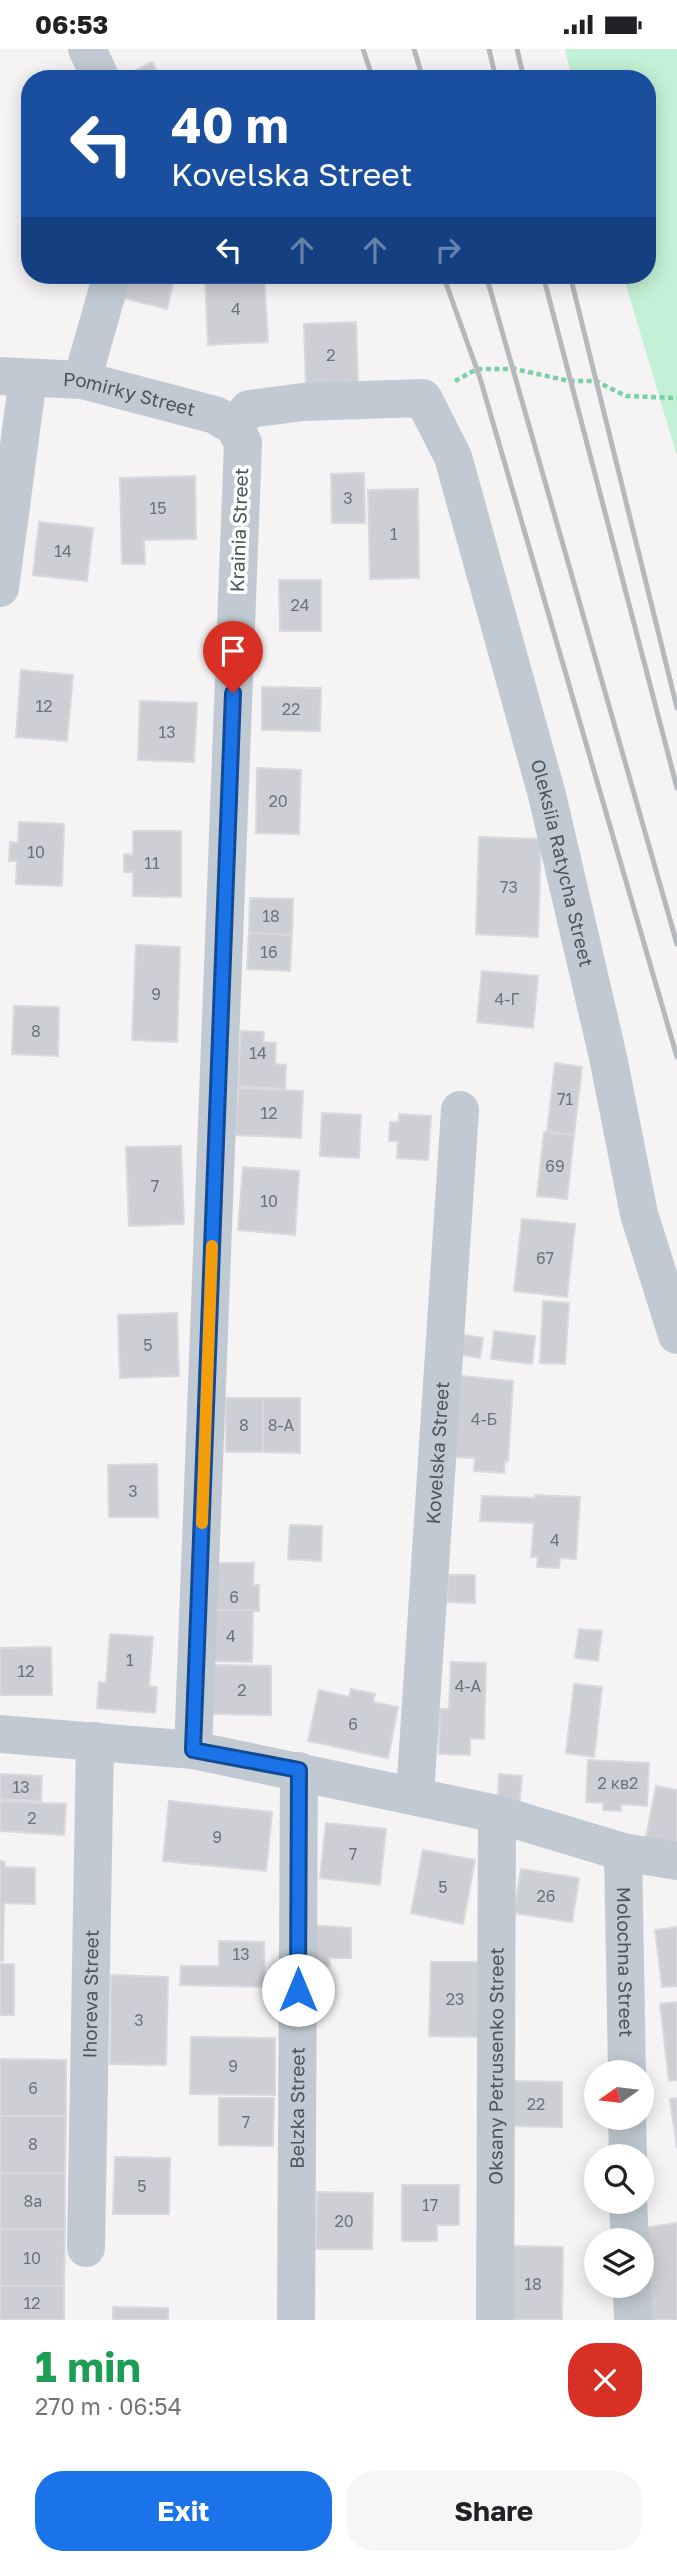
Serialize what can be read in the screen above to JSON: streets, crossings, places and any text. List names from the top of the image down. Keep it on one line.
{"streets":{"street":["Pomirky Street","Krainia Street","Oleksiia Ratycha Street","Kovelska Street","Molochna Street","Ihoreva Street","Oksany Petrusenko Street","Belzka Street"]},"crossings":[["Pomirky Street","Krainia Street"]],"house_numbers":["4","2","3","15","1","14","24","12","22","13","20","10","11","73","18","16","9","4-Г","8","14","71","12","69","7","10","67","5","4-Б","8","8-А","3","4","6","4","1","12","4-А","2","6","2 кв2","13","2","9","7","5","26","13","23","3","9","6","22","7","8","5","8а","17","20","10","18","12"],"north":"left","page":{"status":"06:53","turn":["40 m","Kovelska Street"],"heading":["1 min","270 m · 06:54"],"buttons":["Exit","Share"]}}
